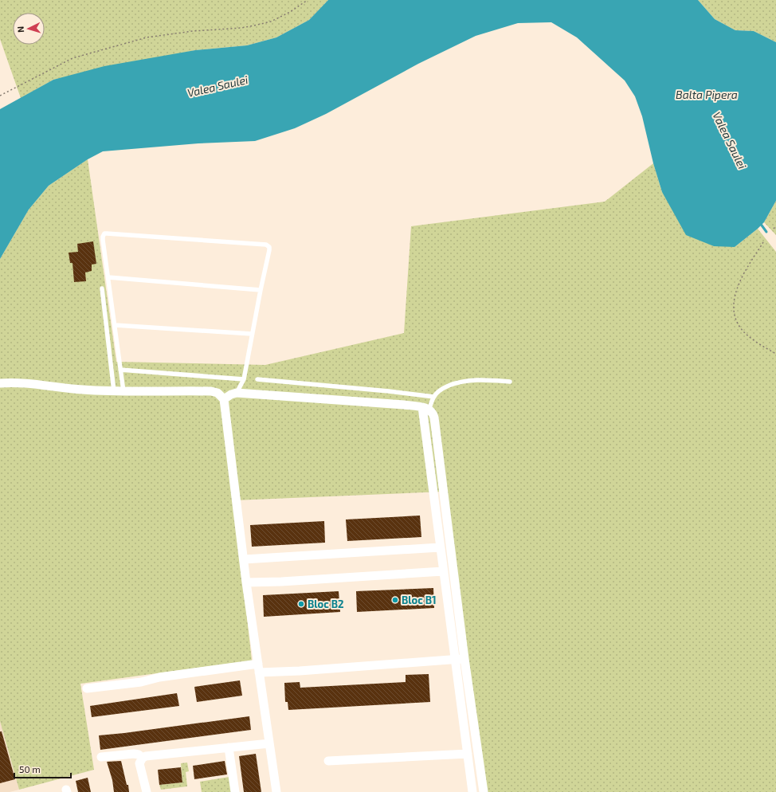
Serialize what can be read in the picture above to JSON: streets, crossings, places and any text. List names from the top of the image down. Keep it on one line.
{"water":["Valea Saulei","Balta Pipera"],"places":["Bloc B1","Bloc B2"],"scale_bar":"50 m","north":"left"}
